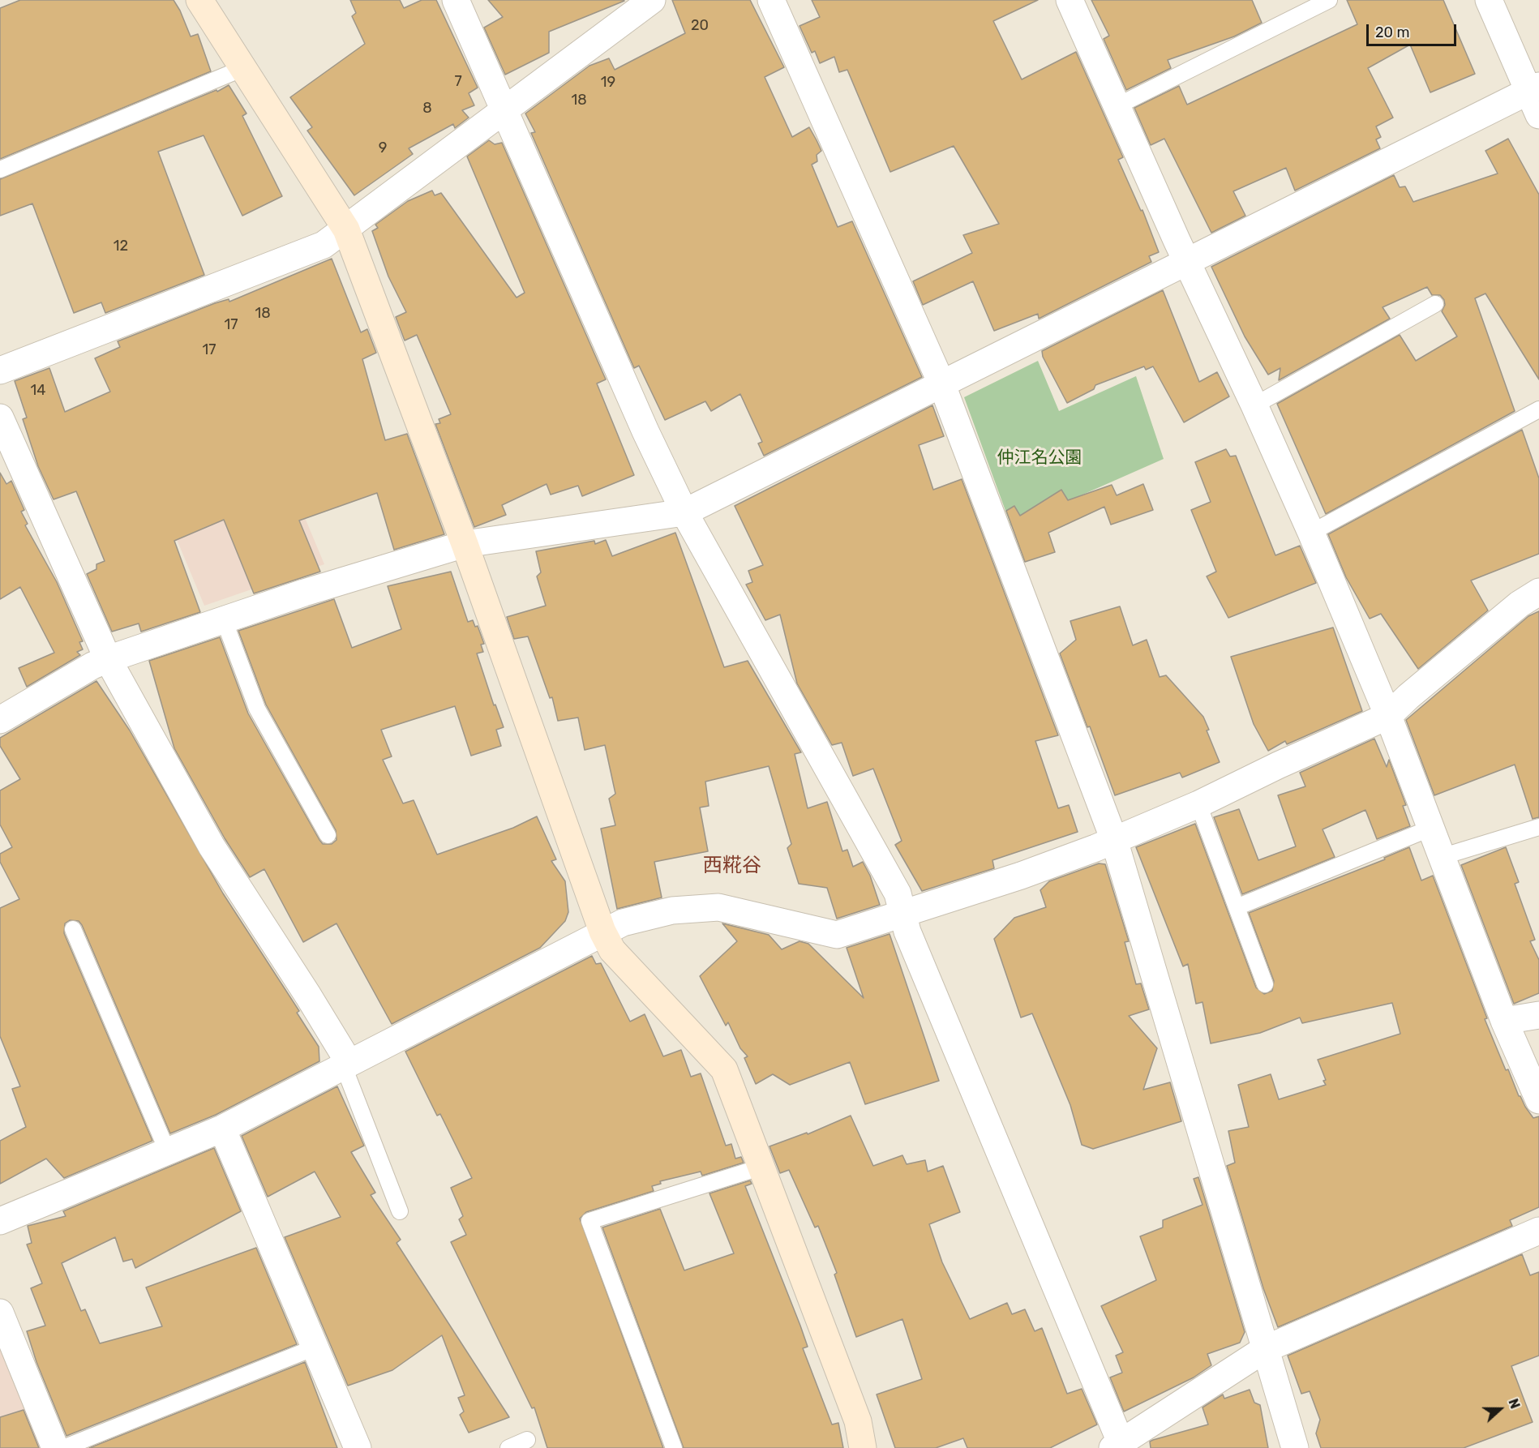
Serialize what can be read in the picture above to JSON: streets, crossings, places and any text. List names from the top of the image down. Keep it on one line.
{"districts":["西糀谷"],"parks":["仲江名公園"],"house_numbers":["20","7","19","18","8","9","12","18","17","17","14"],"scale_bar":"20 m","north":"right"}
